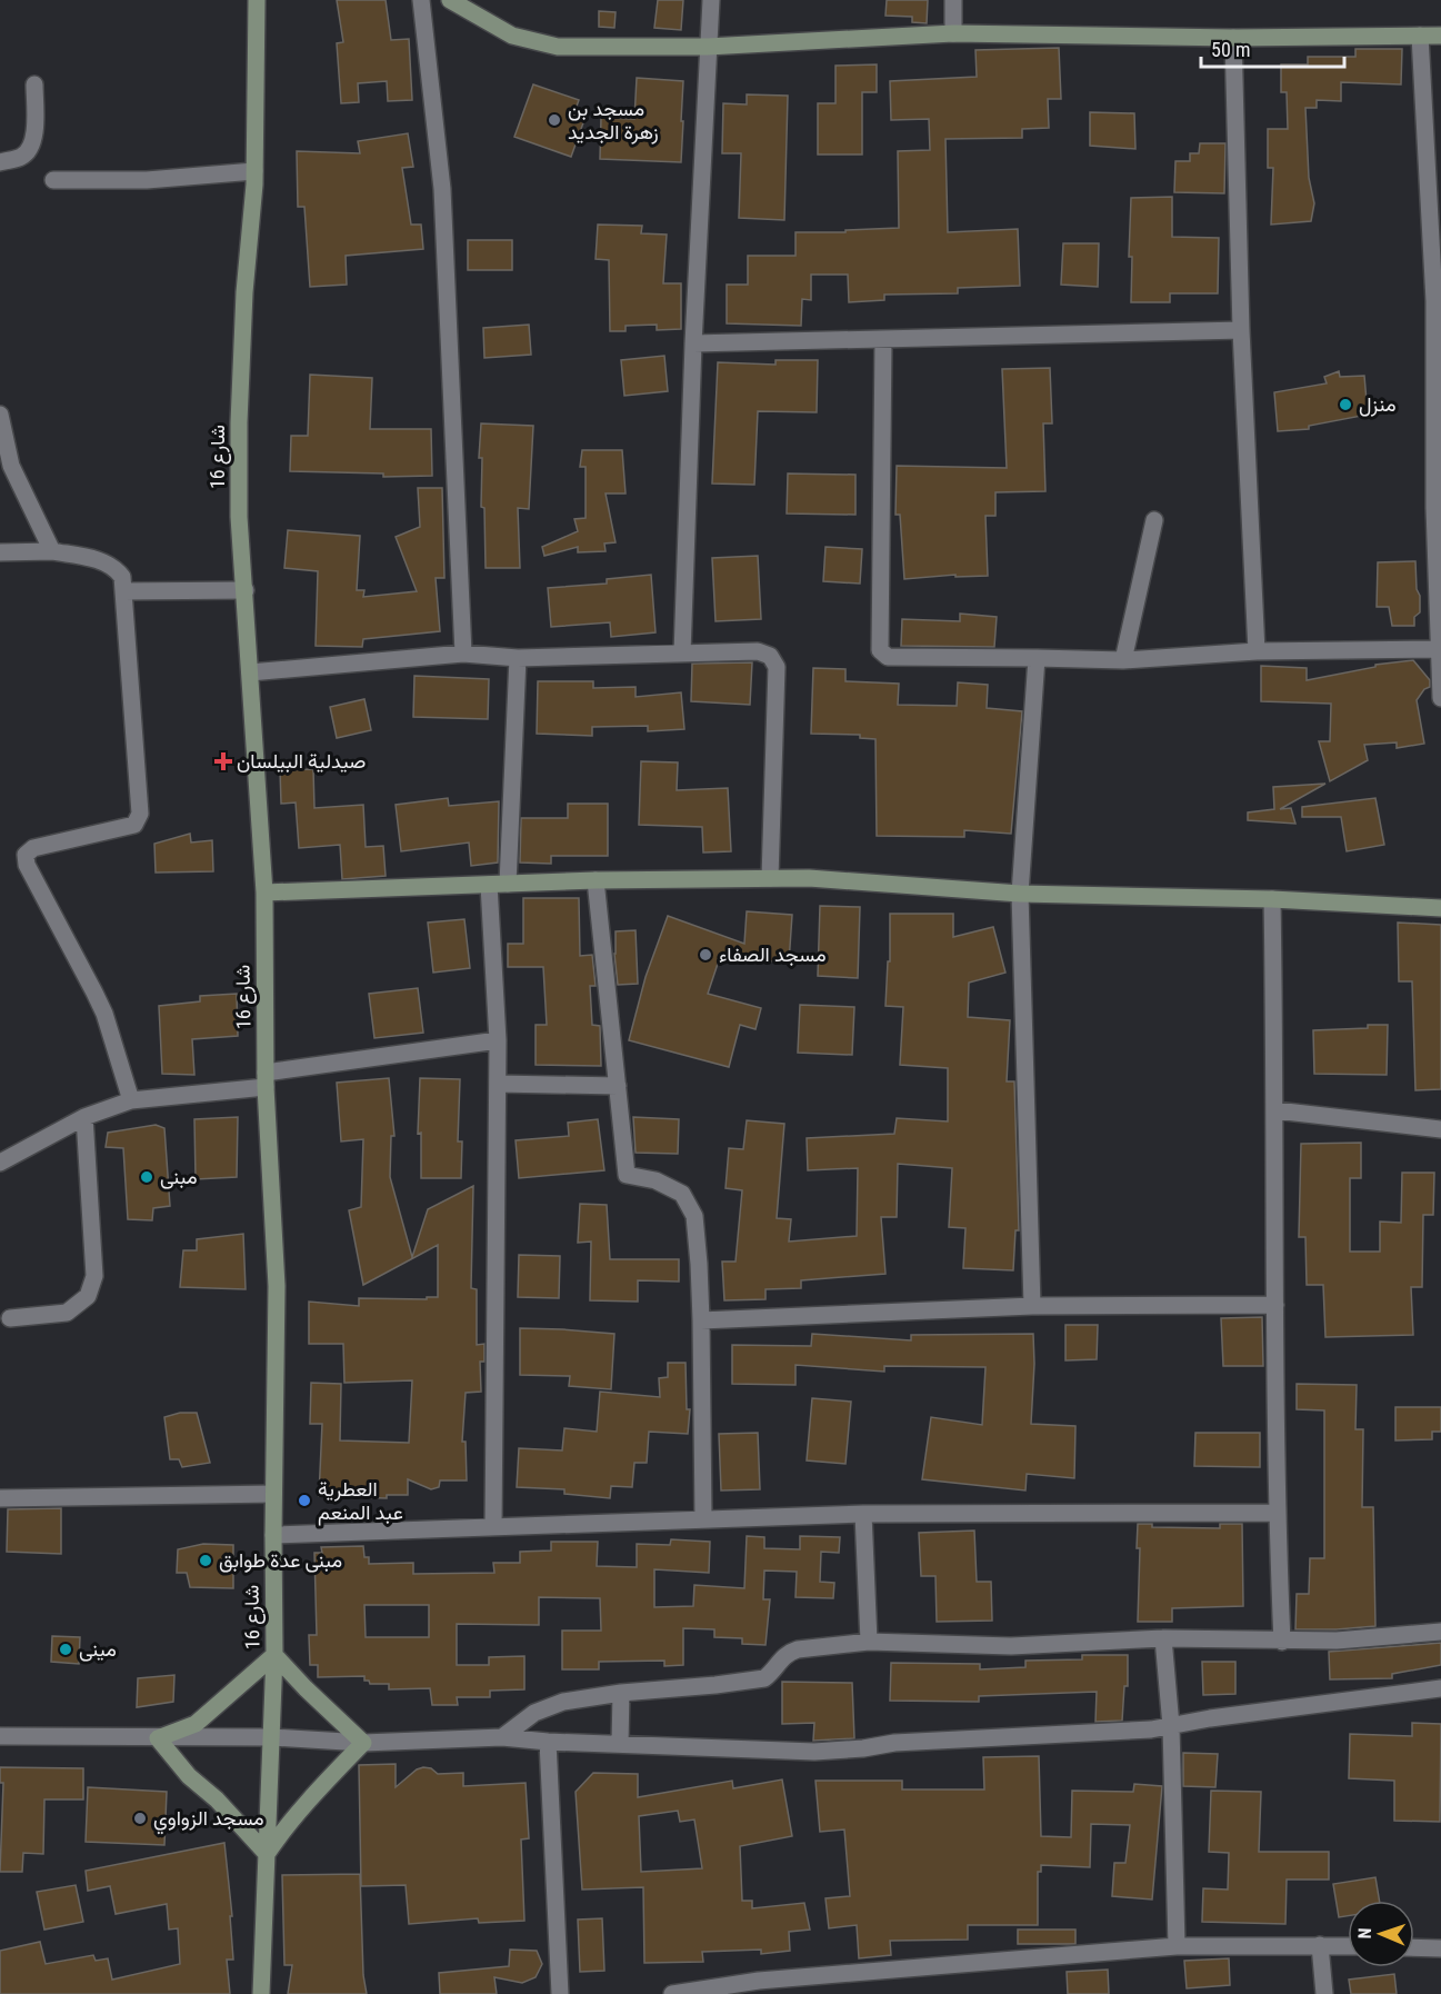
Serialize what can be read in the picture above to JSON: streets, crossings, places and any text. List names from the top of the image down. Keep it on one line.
{"streets":{"street":["شارع 16"]},"places":{"other":["مسجد بن زهرة الجديد","منزل","مسجد الصفاء","مبنى","العطرية عبد المنعم","مبنى عدة طوابق","مينى","مسجد الزواوي"],"health":["صيدلية البيلسان"]},"scale_bar":"50 m","north":"left"}
